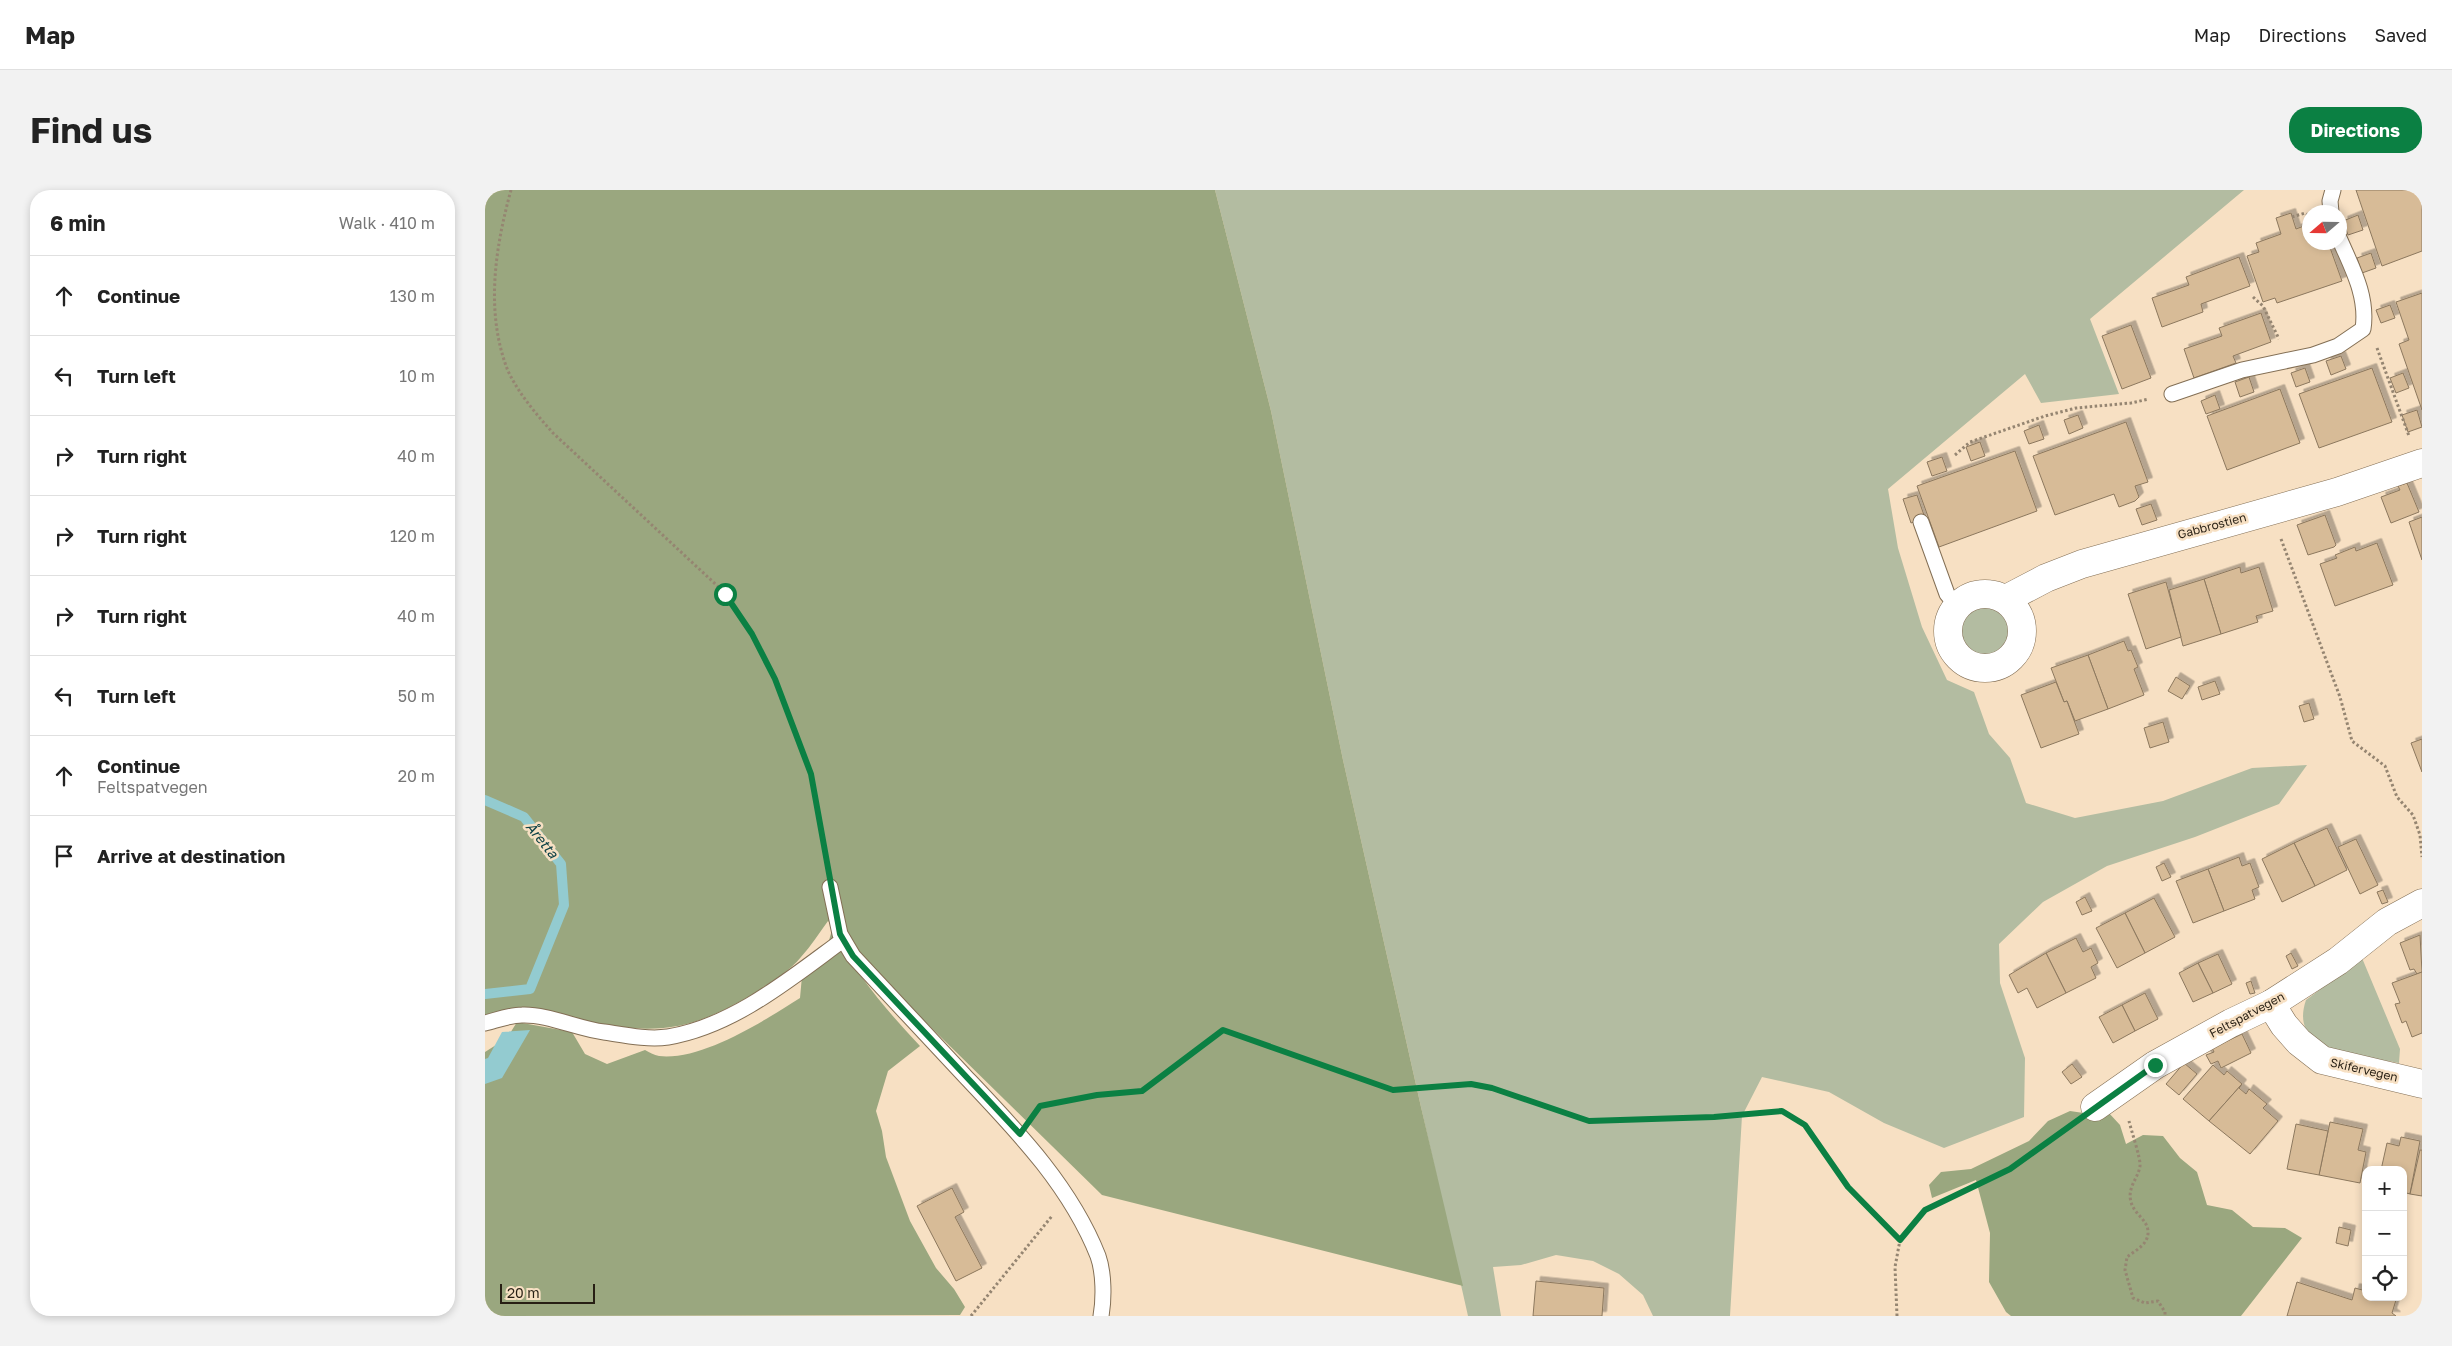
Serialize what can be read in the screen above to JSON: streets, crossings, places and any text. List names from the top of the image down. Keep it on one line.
{"streets":{"street":["Gabbrostien","Feltspatvegen","Skifervegen"]},"crossings":[["Feltspatvegen","Skifervegen"]],"water":["Åretta"],"scale_bar":"20 m","north":"left","page":{"header":"Map","nav":["Map","Directions","Saved"],"buttons":"Directions","title":"Find us","heading":["6 min","Walk · 410 m"],"list":[["Continue","130 m"],["Turn left","10 m"],["Turn right","40 m"],["Turn right","120 m"],["Turn right","40 m"],["Turn left","50 m"],["Continue","Feltspatvegen","20 m"],"Arrive at destination"],"map_buttons":["+","−"],"scale":"20 m"}}
